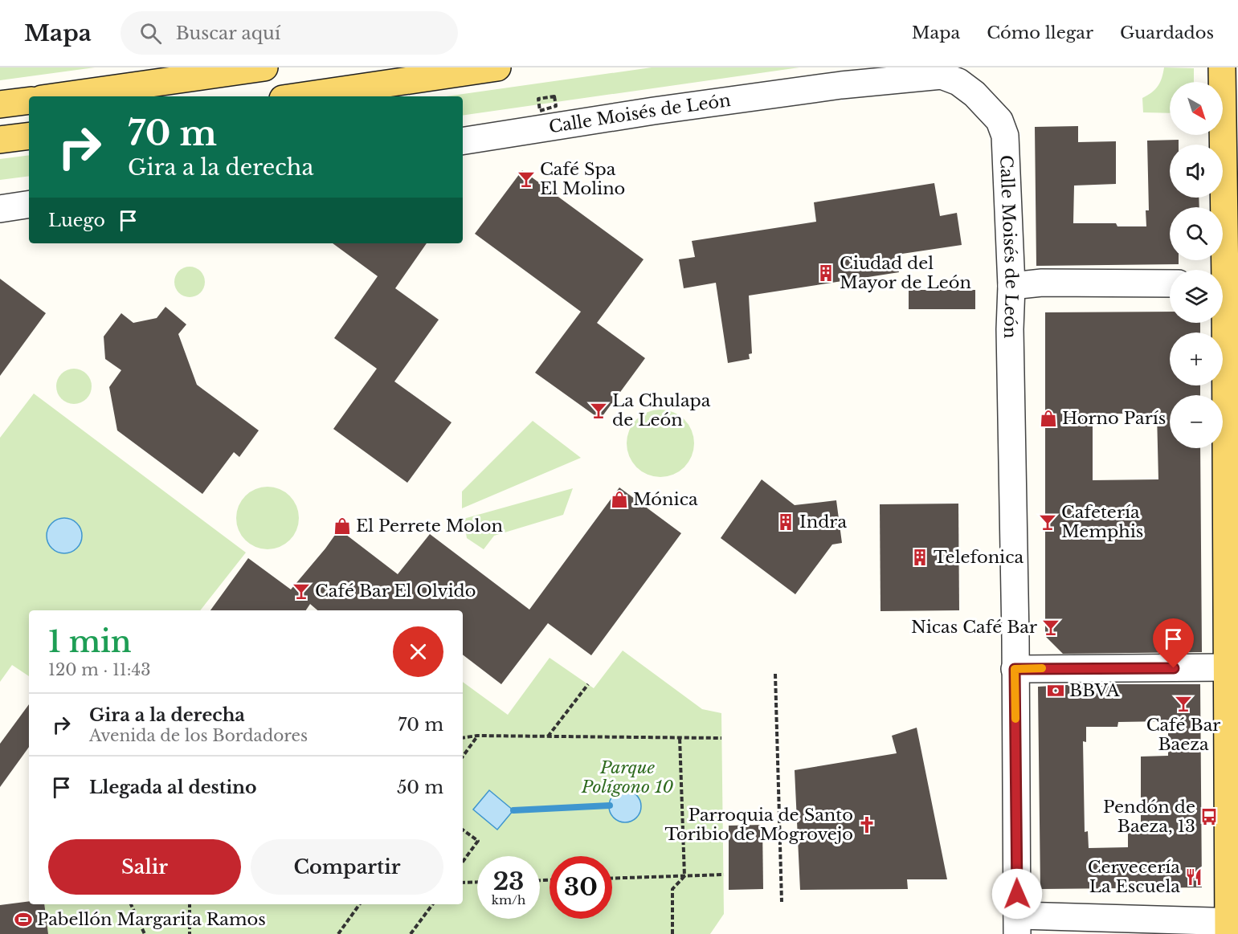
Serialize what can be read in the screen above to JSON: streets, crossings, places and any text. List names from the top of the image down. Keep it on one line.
{"streets":{"street":["Calle Moisés de León"]},"parks":["Parque Polígono 10"],"places":{"bar":["Café Spa El Molino","La Chulapa de León","Cafetería Memphis","Café Bar El Olvido","Nicas Café Bar","Café Bar Baeza"],"building":["Ciudad del Mayor de León","Indra","Telefonica"],"shop":["Horno París","Mónica","El Perrete Molon"],"bank":["BBVA"],"bus stop":["Pendón de Baeza, 13"],"church":["Parroquia de Santo Toribio de Mogrovejo"],"restaurant":["Cervecería La Escuela"],"sports":["Pabellón Margarita Ramos"]},"north":"bottom right","page":{"header":"Mapa","search":"Buscar aquí","nav":["Mapa","Cómo llegar","Guardados"],"map_buttons":["+","−"],"turn":["70 m","Gira a la derecha"],"then":"Luego","heading":["1 min","120 m · 11:43"],"list":[{"name":"Gira a la derecha","note":"Avenida de los Bordadores","value":"70 m"},{"name":"Llegada al destino","value":"50 m"}],"buttons":["Salir","Compartir"],"speed":"23 km/h","limit":"30"}}
